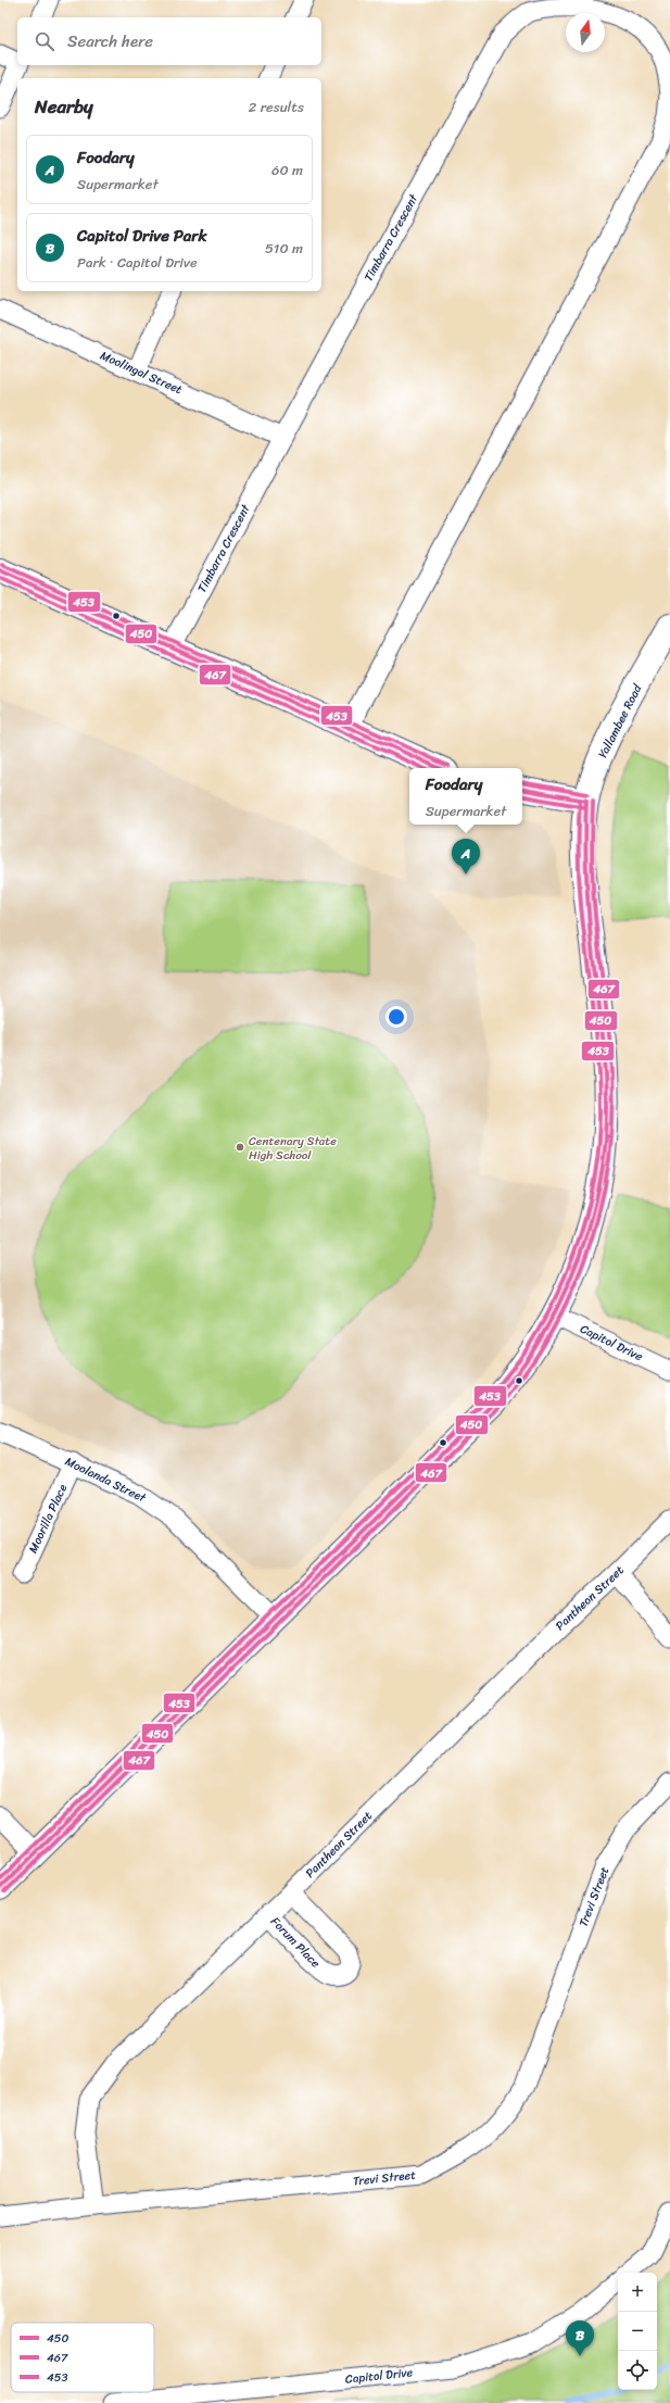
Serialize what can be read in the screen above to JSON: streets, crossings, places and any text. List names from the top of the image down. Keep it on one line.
{"streets":{"main road":["Yallambee Road"],"street":["Timbarra Crescent","Moolingal Street","Capitol Drive","Moolanda Street","Moorilla Place","Pantheon Street","Trevi Street","Forum Place"]},"crossings":[["Timbarra Crescent","Moolingal Street"],["Yallambee Road","Capitol Drive"],["Yallambee Road","Moolanda Street"],["Moolanda Street","Moorilla Place"],["Pantheon Street","Trevi Street"],["Pantheon Street","Forum Place"]],"places":["Centenary State High School"],"lines":["transit line 453","transit line 450","transit line 467"],"legend":["450","467","453"],"north":"top","page":{"search":"Search here","heading":["Nearby","2 results"],"list":[{"mark":"A","name":"Foodary","note":"Supermarket","value":"60 m"},{"mark":"B","name":"Capitol Drive Park","note":"Park · Capitol Drive","value":"510 m"}],"popup":["Foodary","Supermarket"],"pins":["A","B"],"map_buttons":["+","−"]}}
